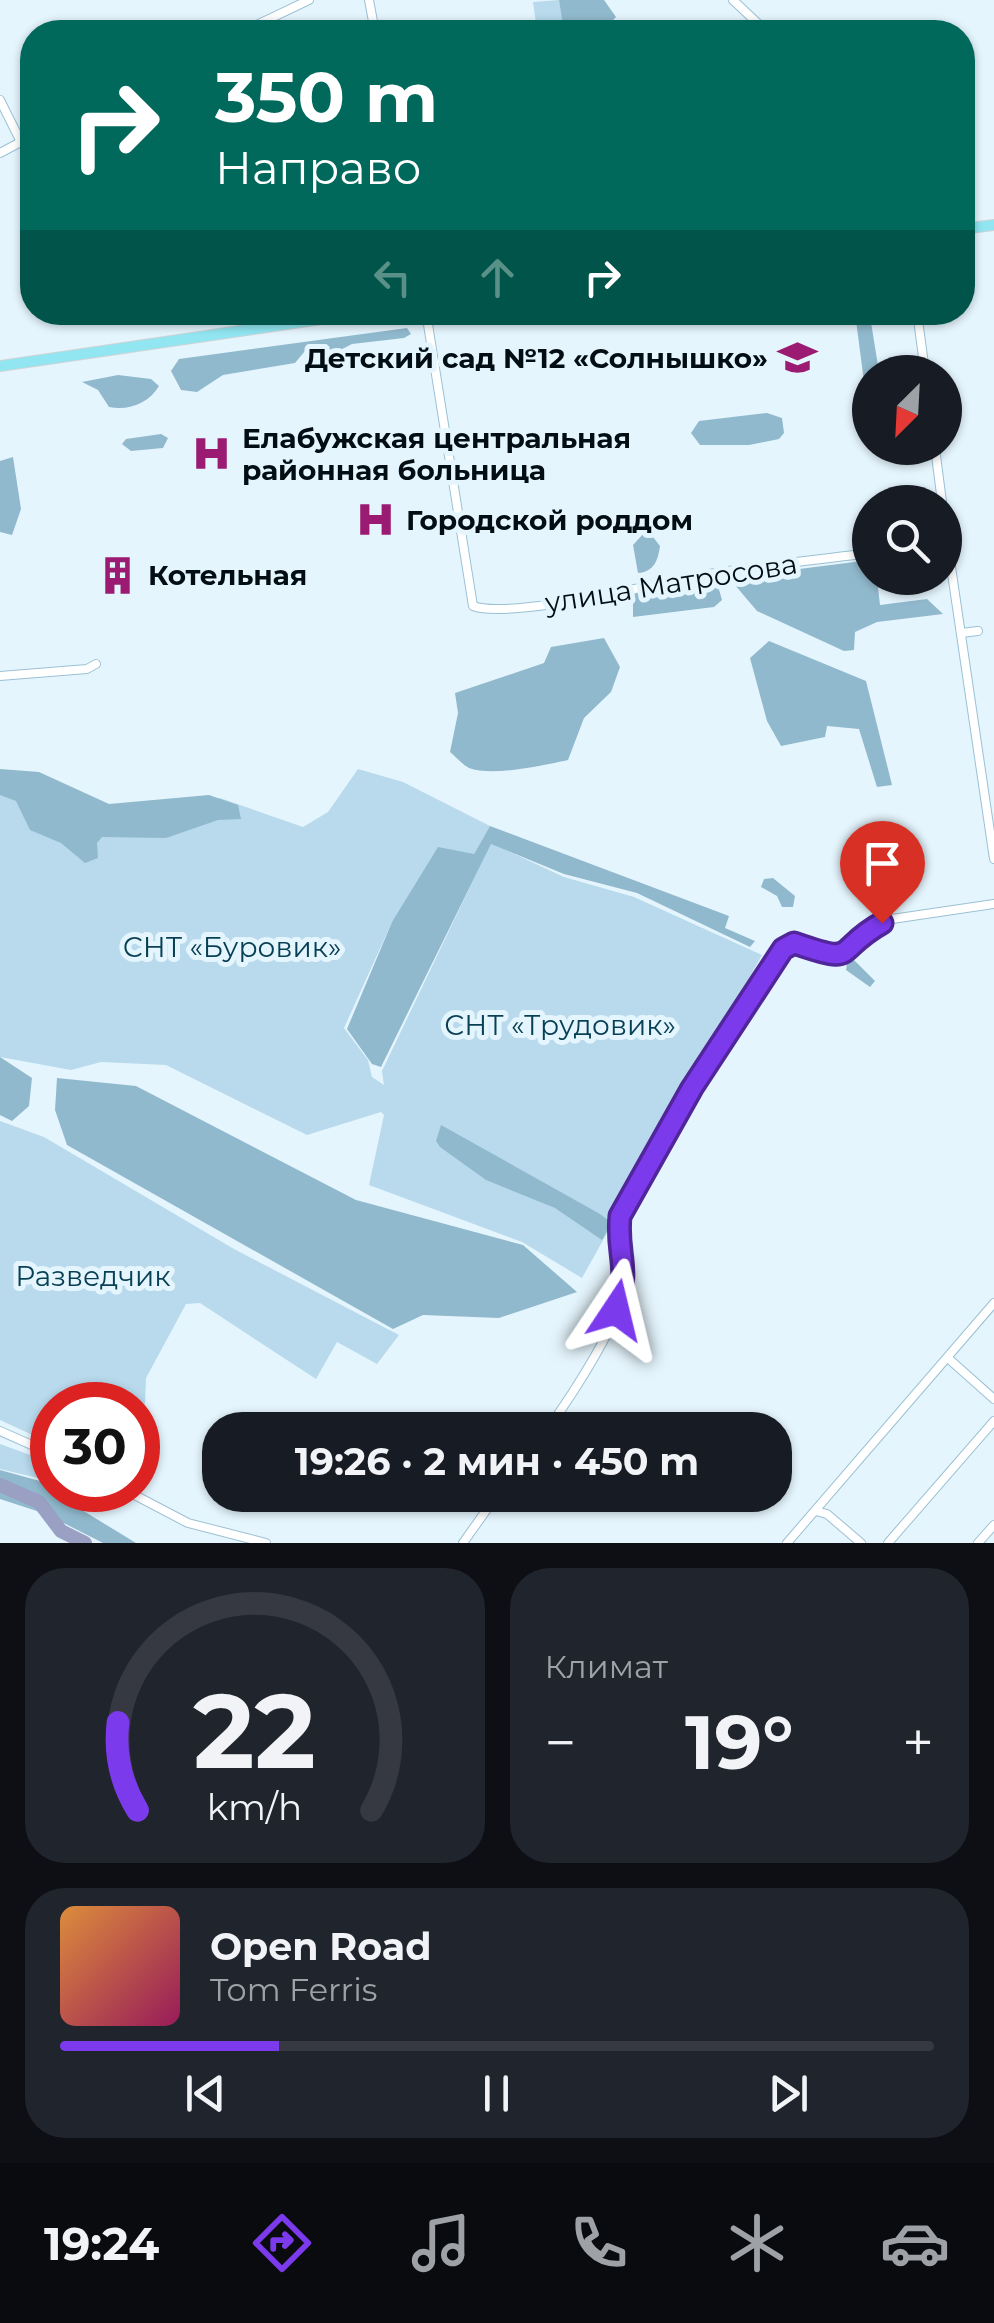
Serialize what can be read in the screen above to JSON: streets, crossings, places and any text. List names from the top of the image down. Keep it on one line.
{"streets":{"street":["улица Матросова"]},"parks":["СНТ «Буровик»","СНТ «Трудовик»","Разведчик"],"places":{"school or university":["Детский сад №12 «Солнышко»"],"hospital":["Елабужская центральная районная больница","Городской роддом"],"building":["Котельная"]},"north":"bottom left","page":{"turn":["350 m","Направо"],"limit":"30","trip":"19:26 · 2 мин · 450 m","tile":"Климат","heat":["−","19°","+"],"song":["Open Road","Tom Ferris"],"tabs":"19:24","gauge":["22","km/h"]}}
